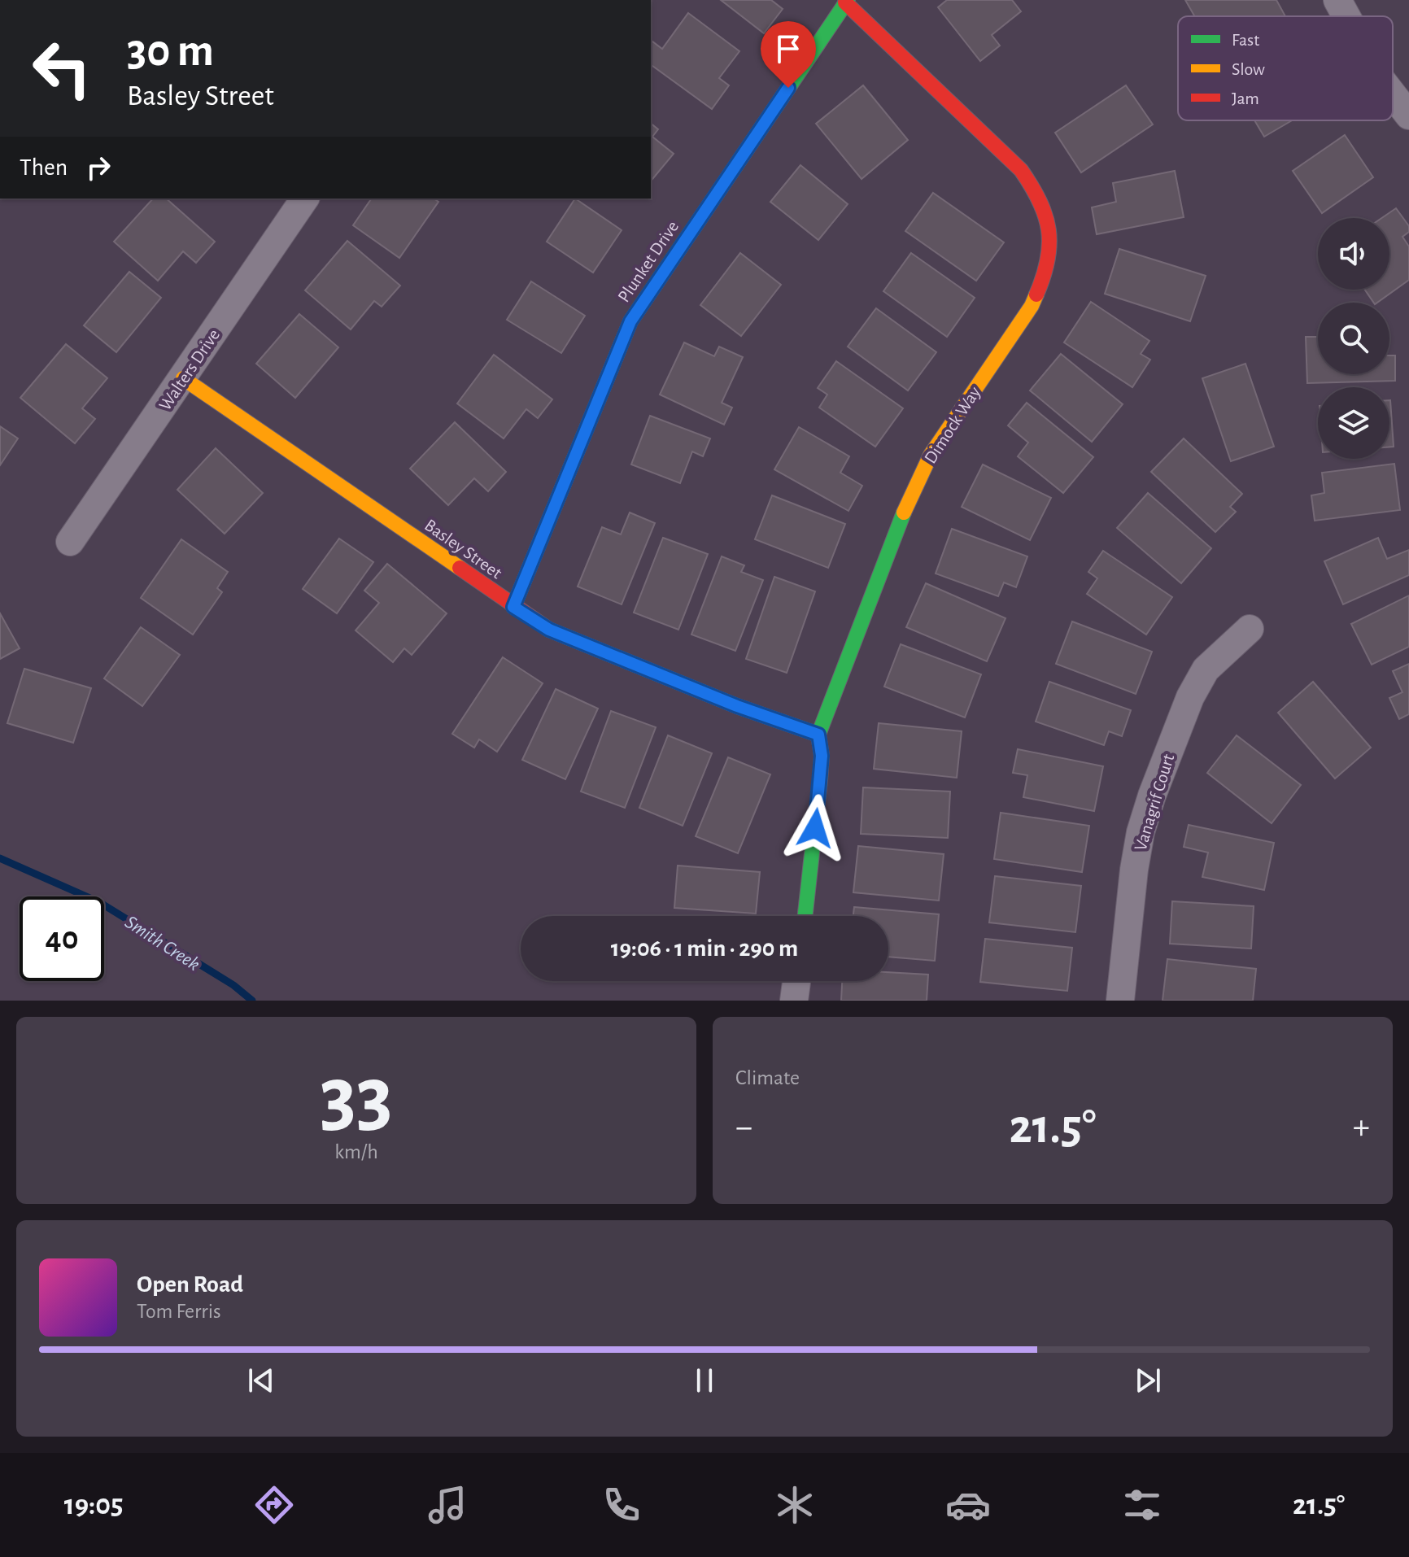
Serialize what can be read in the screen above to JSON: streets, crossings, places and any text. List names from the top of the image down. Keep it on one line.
{"streets":{"street":["Plunket Drive","Walters Drive","Dimock Way","Basley Street","Vanagrif Court"]},"crossings":[["Plunket Drive","Dimock Way"],["Plunket Drive","Basley Street"],["Walters Drive","Basley Street"],["Dimock Way","Basley Street"]],"water":["Smith Creek"],"legend":["Fast","Slow","Jam"],"page":{"turn":["30 m","Basley Street"],"then":"Then","limit":"40","trip":"19:06 · 1 min · 290 m","tile":[["33","km/h"],"Climate"],"heat":["−","21.5°","+"],"song":["Open Road","Tom Ferris"],"tabs":["19:05","21.5°"]}}
